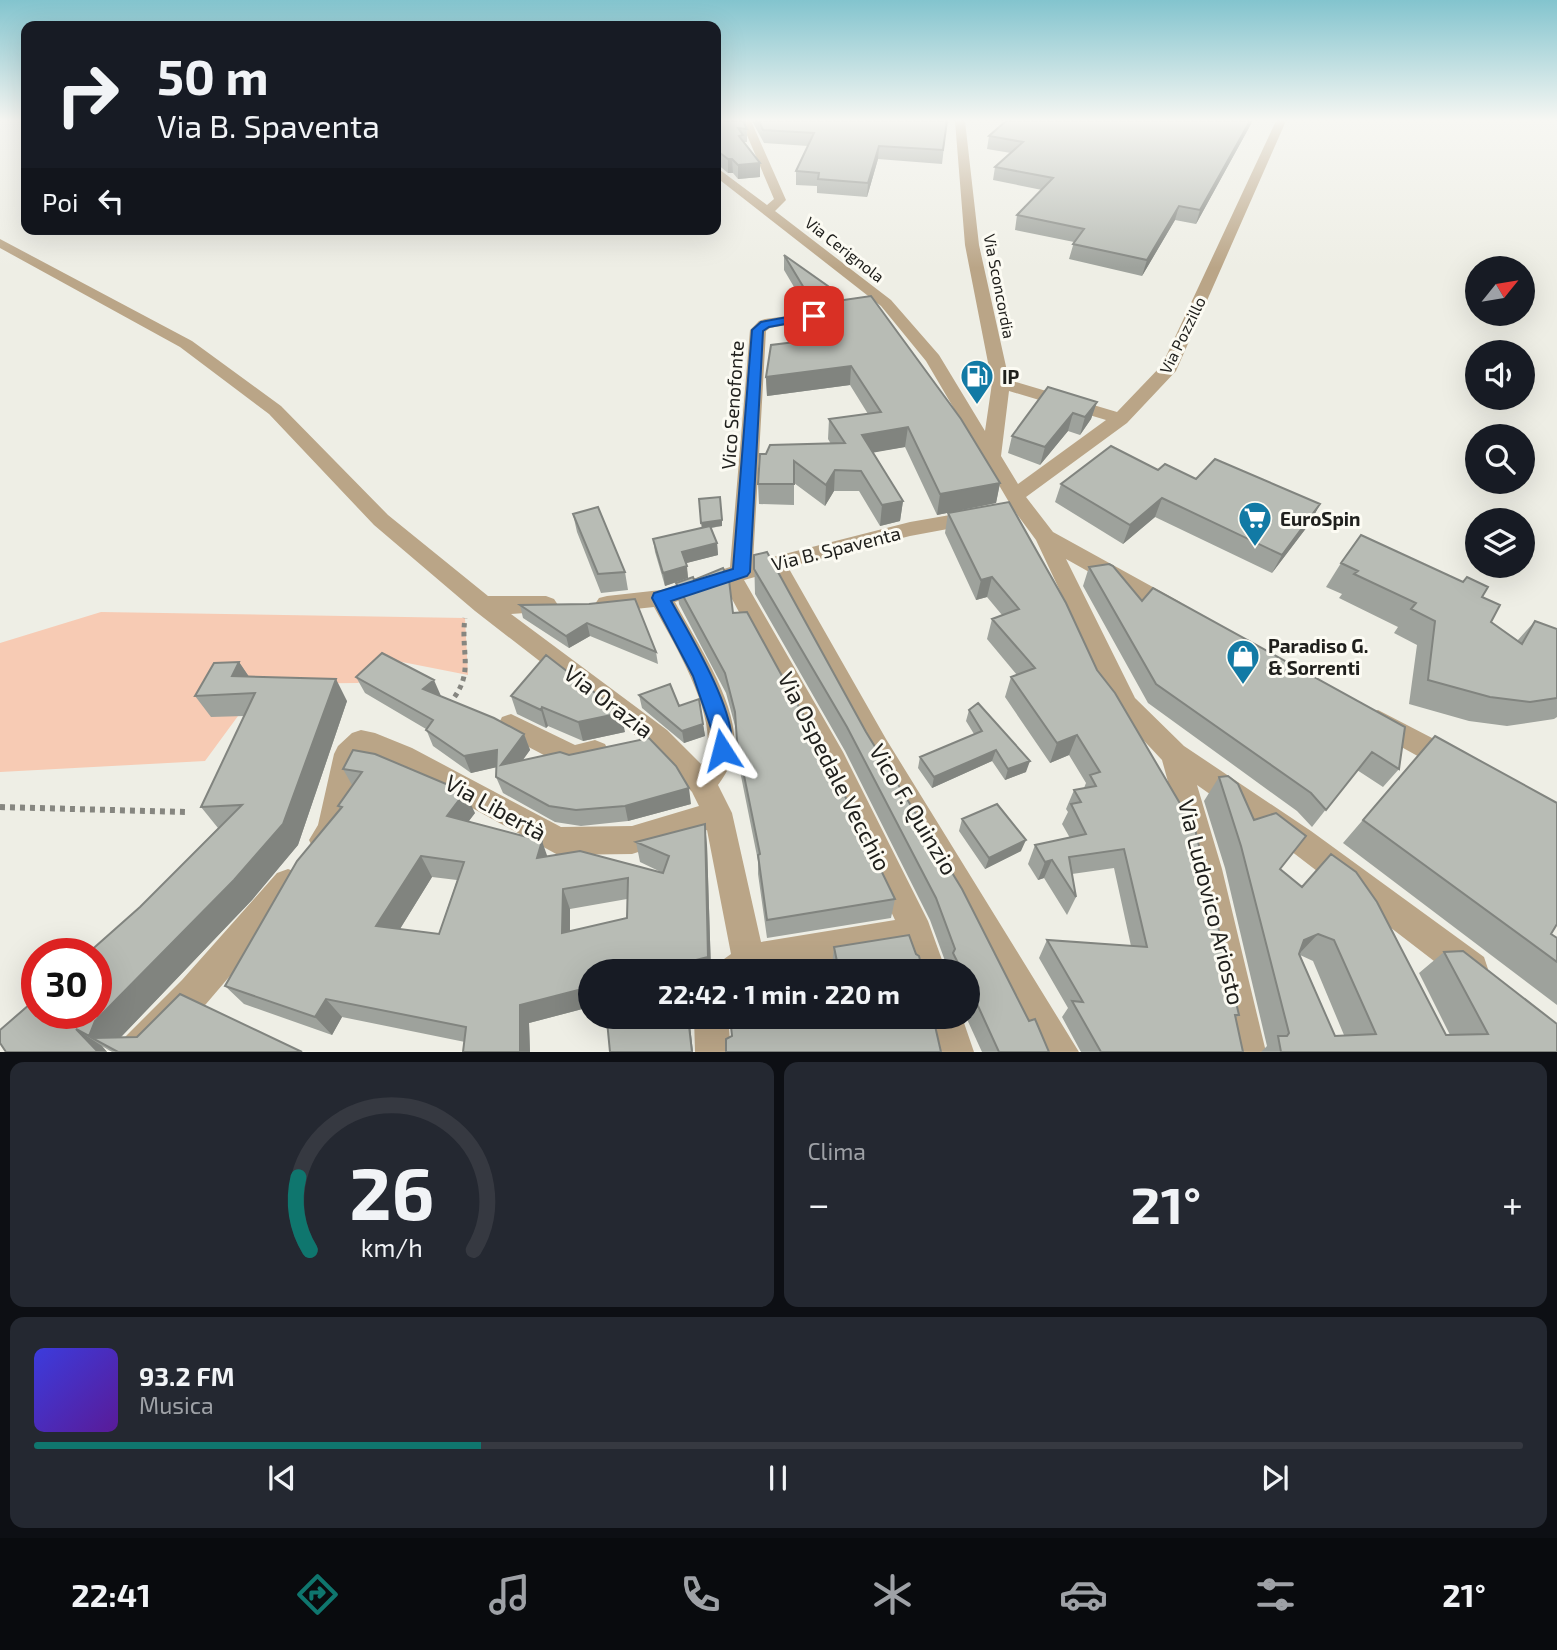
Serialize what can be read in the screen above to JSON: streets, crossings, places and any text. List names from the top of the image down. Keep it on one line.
{"streets":{"street":["Via Cerignola","Via Sconcordia","Via Pozzillo","Vico Senofonte","Via B. Spaventa","Via Orazia","Via Ospedale Vecchio","Via Libertà","Vico F. Quinzio","Via Ludovico Ariosto"]},"crossings":[["Via Cerignola","Vico Senofonte"],["Via Pozzillo","Via B. Spaventa"],["Vico Senofonte","Via B. Spaventa"],["Vico Senofonte","Via Ospedale Vecchio"],["Via B. Spaventa","Via Ospedale Vecchio"],["Via B. Spaventa","Vico F. Quinzio"],["Via Orazia","Via Libertà"]],"places":{"fuel station":["IP"],"supermarket":["EuroSpin"],"shop":["Paradiso G. & Sorrenti"]},"north":"top right","page":{"turn":["50 m","Via B. Spaventa"],"then":"Poi","limit":"30","trip":"22:42 · 1 min · 220 m","tile":"Clima","heat":["−","21°","+"],"song":["93.2 FM","Musica"],"tabs":["22:41","21°"],"gauge":["26","km/h"]}}
